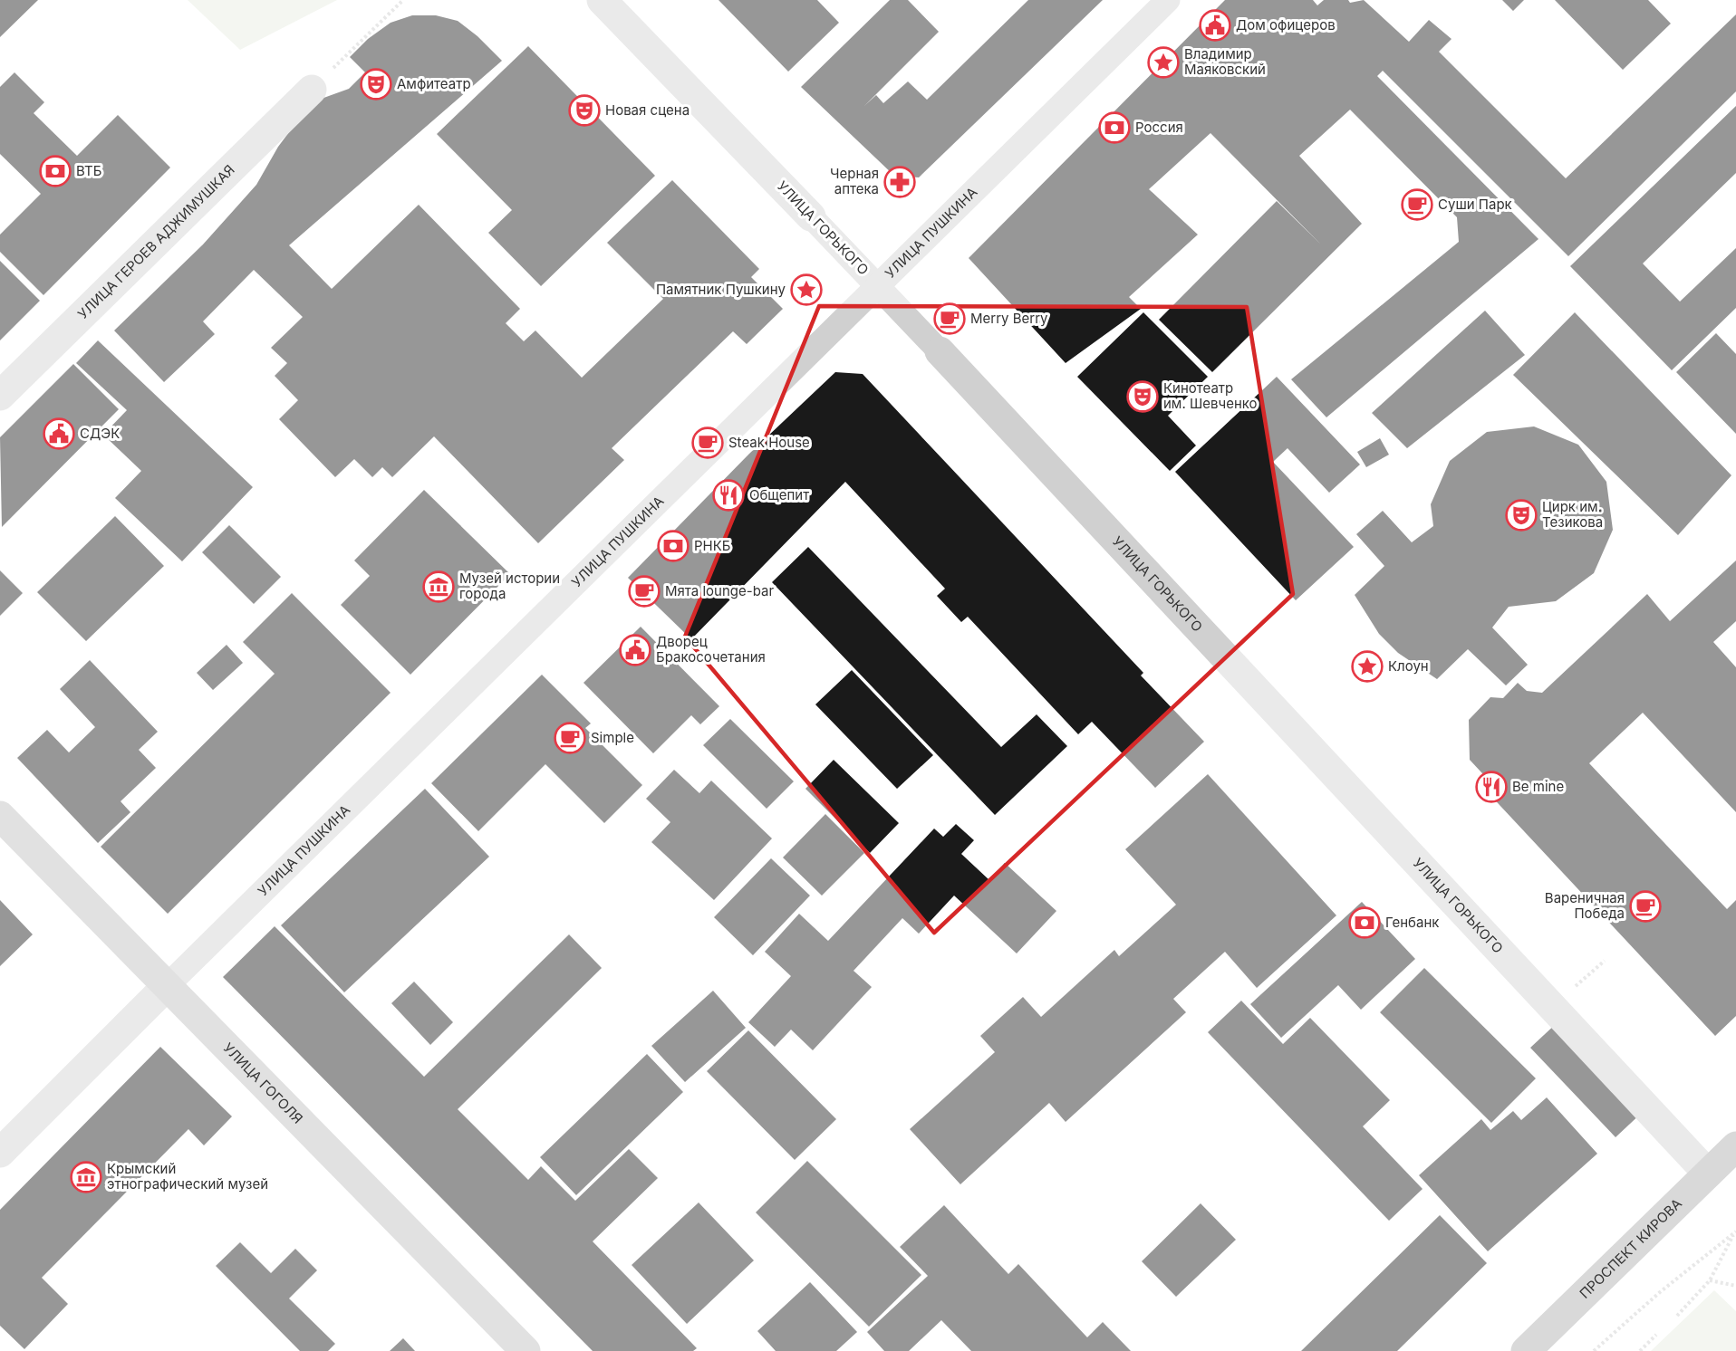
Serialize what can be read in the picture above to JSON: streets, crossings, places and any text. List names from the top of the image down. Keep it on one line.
{"streets":{"main road":["УЛИЦА ГОГОЛЯ","ПРОСПЕКТ КИРОВА"],"street":["УЛИЦА ГОРЬКОГО","УЛИЦА ПУШКИНА","УЛИЦА ГЕРОЕВ АДЖИМУШКАЯ"]},"crossings":[["УЛИЦА ГОРЬКОГО","УЛИЦА ПУШКИНА"],["УЛИЦА ГОРЬКОГО","ПРОСПЕКТ КИРОВА"],["УЛИЦА ПУШКИНА","УЛИЦА ГОГОЛЯ"]],"places":{"public building":["Дом офицеров","СДЭК","Дворец Бракосочетания"],"place":["Владимир Маяковский","Памятник Пушкину","Клоун"],"theatre":["Амфитеатр","Новая сцена","Кинотеатр им. Шевченко","Цирк им. Тезикова"],"bank":["Россия","ВТБ","РНКБ","Генбанк"],"pharmacy":["Черная аптека"],"cafe":["Суши Парк","Merry Berry","Steak House","Мята lounge-bar","Simple","Вареничная Победа"],"restaurant":["Общепит","Be mine"],"museum":["Музей истории города","Крымский этнографический музей"]}}
